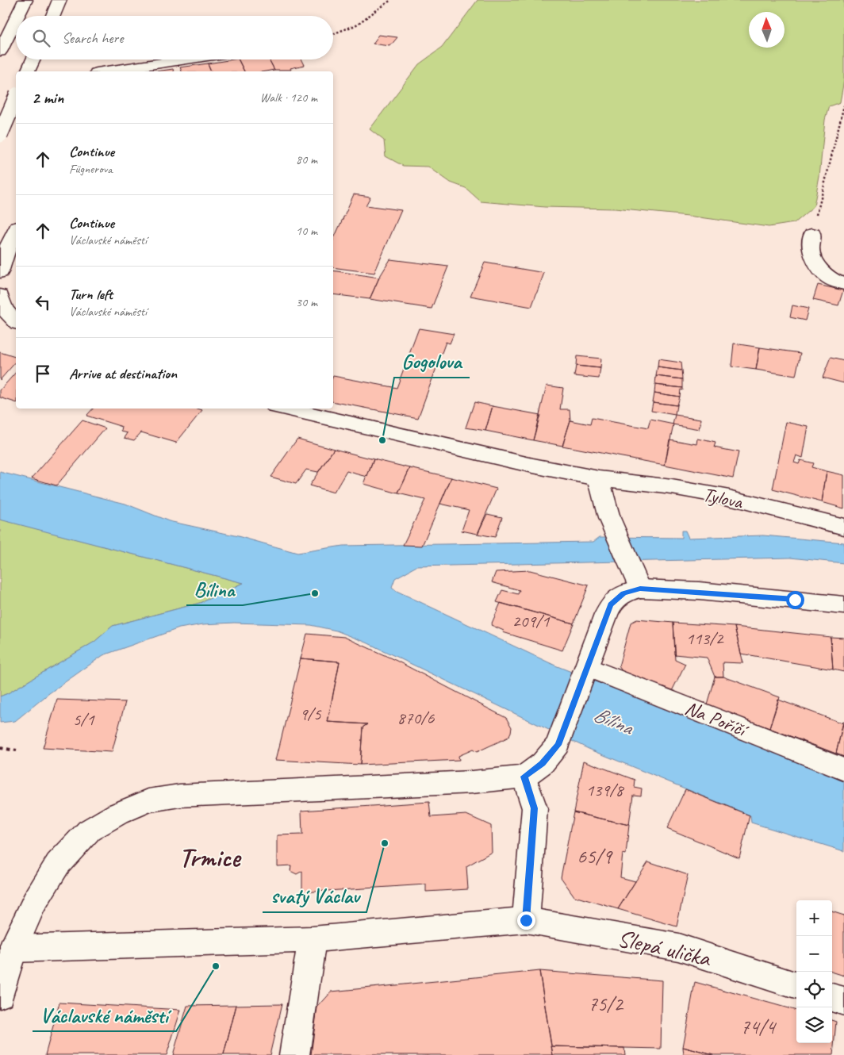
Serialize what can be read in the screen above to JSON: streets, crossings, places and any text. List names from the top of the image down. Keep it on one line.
{"streets":{"main road":["Tylova","Na Poříčí","Slepá ulička"]},"districts":["Trmice"],"water":["Bílina"],"places":["Gogolova","Bílina","svatý Václav","Václavské náměstí"],"house_numbers":["209/1","113/2","9/5","870/6","5/1","139/8","65/9","75/2","74/4"],"north":"top","page":{"search":"Search here","heading":["2 min","Walk · 120 m"],"list":[["Continue","Fügnerova","80 m"],["Continue","Václavské náměstí","10 m"],["Turn left","Václavské náměstí","30 m"],"Arrive at destination"],"map_buttons":["+","−"]}}
